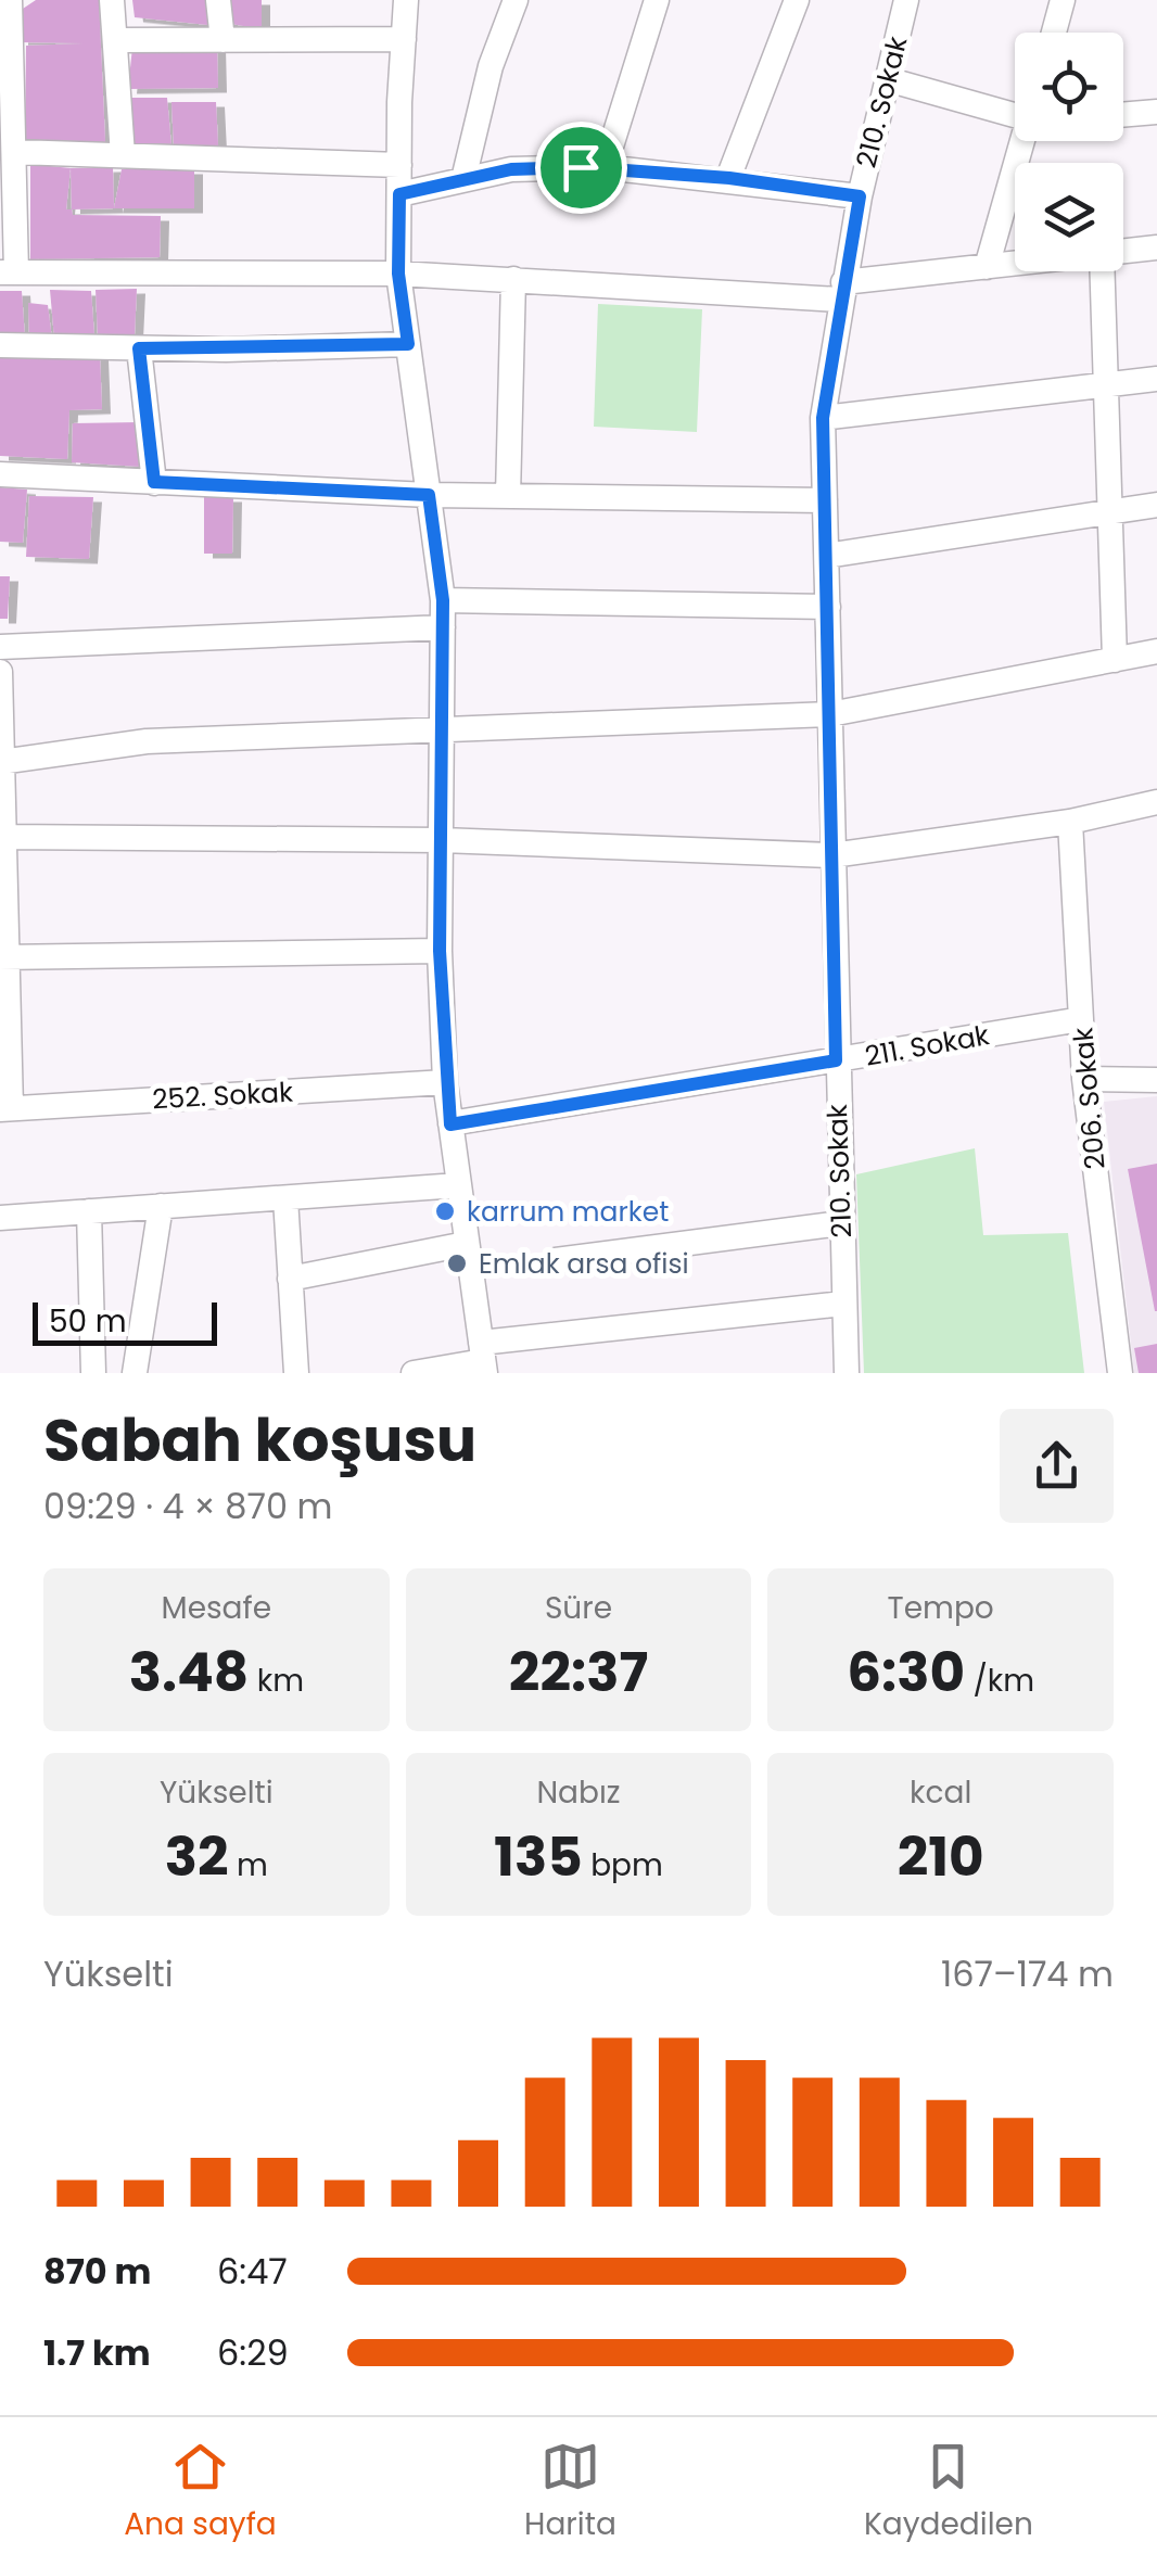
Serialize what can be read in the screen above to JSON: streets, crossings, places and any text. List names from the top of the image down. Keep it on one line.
{"streets":{"street":["210. Sokak","211. Sokak","252. Sokak","206. Sokak"]},"crossings":[["210. Sokak","211. Sokak"],["211. Sokak","206. Sokak"]],"places":["karrum market","Emlak arsa ofisi"],"scale_bar":"50 m","page":{"scale":"50 m","heading":["Sabah koşusu","09:29 · 4 × 870 m"],"stats":[["Mesafe","3.48 km"],["Süre","22:37"],["Tempo","6:30 /km"],["Yükselti","32 m"],["Nabız","135 bpm"],["kcal","210"]],"chart":["Yükselti","167–174 m"],"list":[{"name":"870 m","note":"6:47"},{"name":"1.7 km","note":"6:29"}],"tabs":["Ana sayfa","Harita","Kaydedilen"]}}
